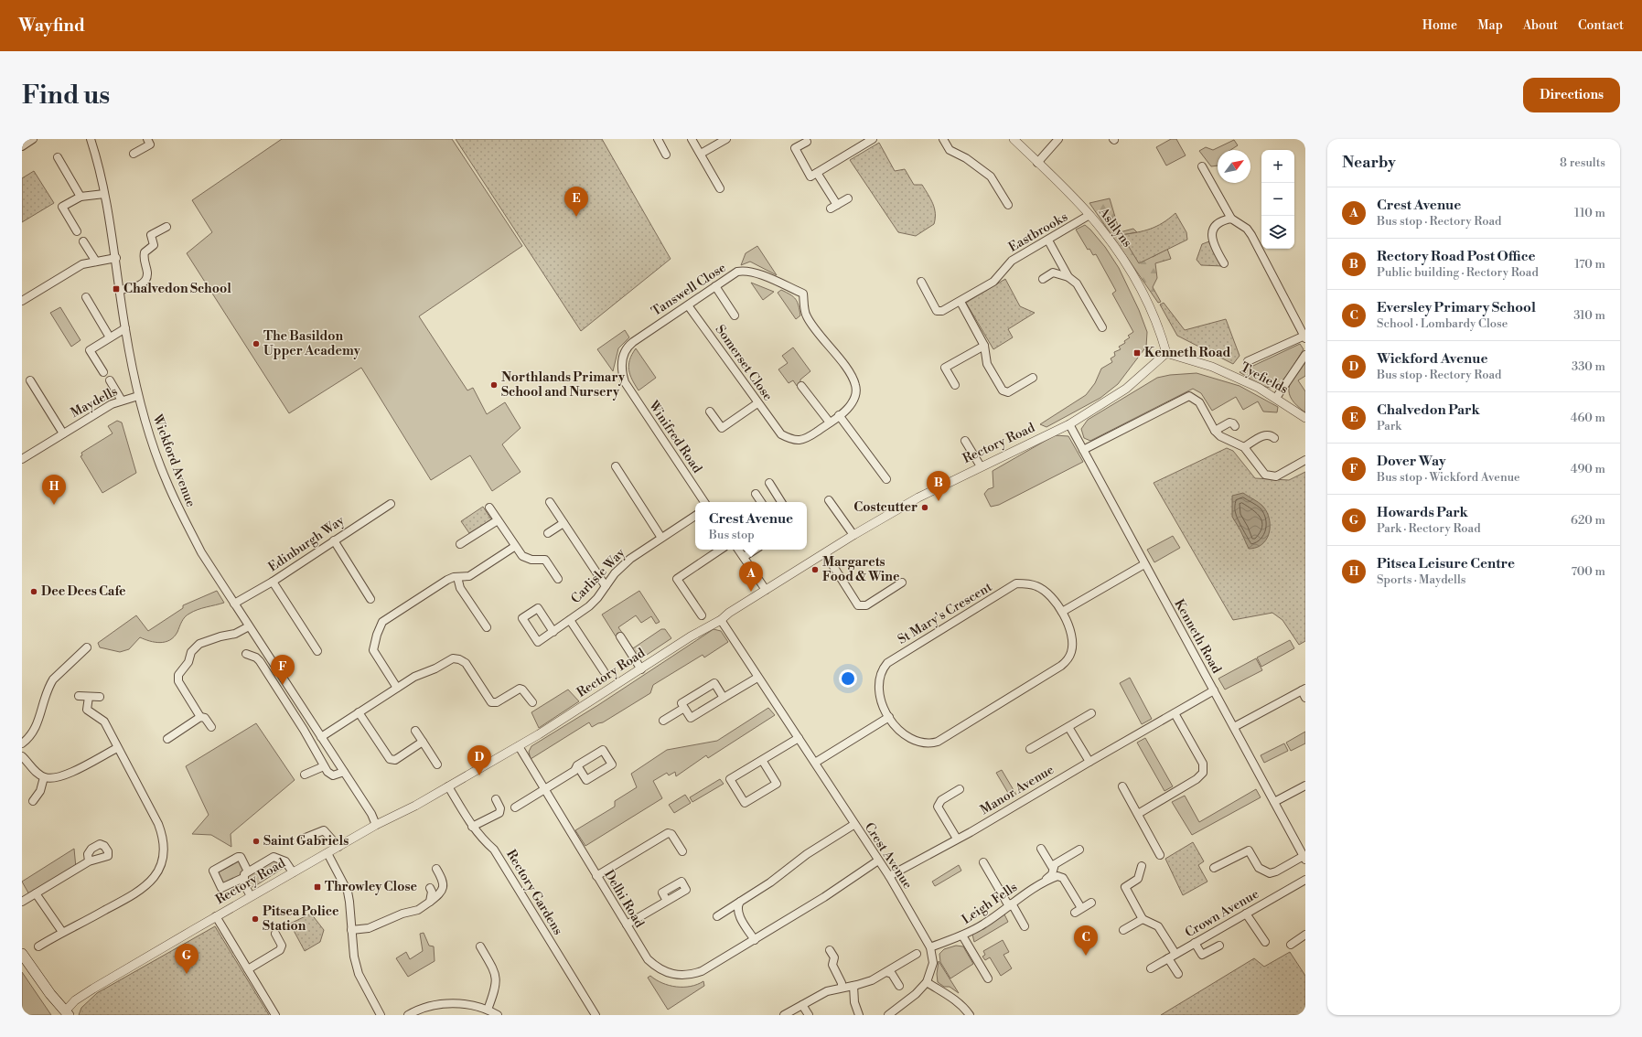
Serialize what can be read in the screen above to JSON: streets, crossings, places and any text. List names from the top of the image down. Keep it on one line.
{"streets":{"street":["Ashlyns","Eastbrooks","Tanswell Close","Somerset Close","Tyefields","Maydells","Winifred Road","Rectory Road","Wickford Avenue","Edinburgh Way","Carlisle Way","St Mary's Crescent","Kenneth Road","Manor Avenue","Crest Avenue","Rectory Gardens","Delhi Road","Leigh Fells","Crown Avenue"]},"crossings":[["Ashlyns","Eastbrooks"],["Ashlyns","Tyefields"],["Ashlyns","Rectory Road"],["Tanswell Close","Somerset Close"],["Tanswell Close","Winifred Road"],["Tyefields","Rectory Road"],["Maydells","Wickford Avenue"],["Rectory Road","Wickford Avenue"],["Rectory Road","Kenneth Road"],["Rectory Road","Crest Avenue"],["Rectory Road","Rectory Gardens"],["Rectory Road","Delhi Road"],["Wickford Avenue","Edinburgh Way"],["Kenneth Road","Manor Avenue"],["Manor Avenue","Crest Avenue"],["Crest Avenue","Delhi Road"],["Crest Avenue","Leigh Fells"]],"places":{"transit":["Chalvedon School","Kenneth Road","Throwley Close"],"other":["The Basildon Upper Academy","Northlands Primary School and Nursery","Costcutter","Margarets Food & Wine","Dee Dees Cafe","Saint Gabriels","Pitsea Police Station"]},"north":"top right","page":{"header":"Wayfind","nav":["Home","Map","About","Contact"],"buttons":"Directions","title":"Find us","heading":["Nearby","8 results"],"map_buttons":["+","−"],"pins":["E","B","H","A","F","D","C","G"],"list":[{"mark":"A","name":"Crest Avenue","note":"Bus stop · Rectory Road","value":"110 m"},{"mark":"B","name":"Rectory Road Post Office","note":"Public building · Rectory Road","value":"170 m"},{"mark":"C","name":"Eversley Primary School","note":"School · Lombardy Close","value":"310 m"},{"mark":"D","name":"Wickford Avenue","note":"Bus stop · Rectory Road","value":"330 m"},{"mark":"E","name":"Chalvedon Park","note":"Park","value":"460 m"},{"mark":"F","name":"Dover Way","note":"Bus stop · Wickford Avenue","value":"490 m"},{"mark":"G","name":"Howards Park","note":"Park · Rectory Road","value":"620 m"},{"mark":"H","name":"Pitsea Leisure Centre","note":"Sports · Maydells","value":"700 m"}],"popup":["Crest Avenue","Bus stop"]}}
